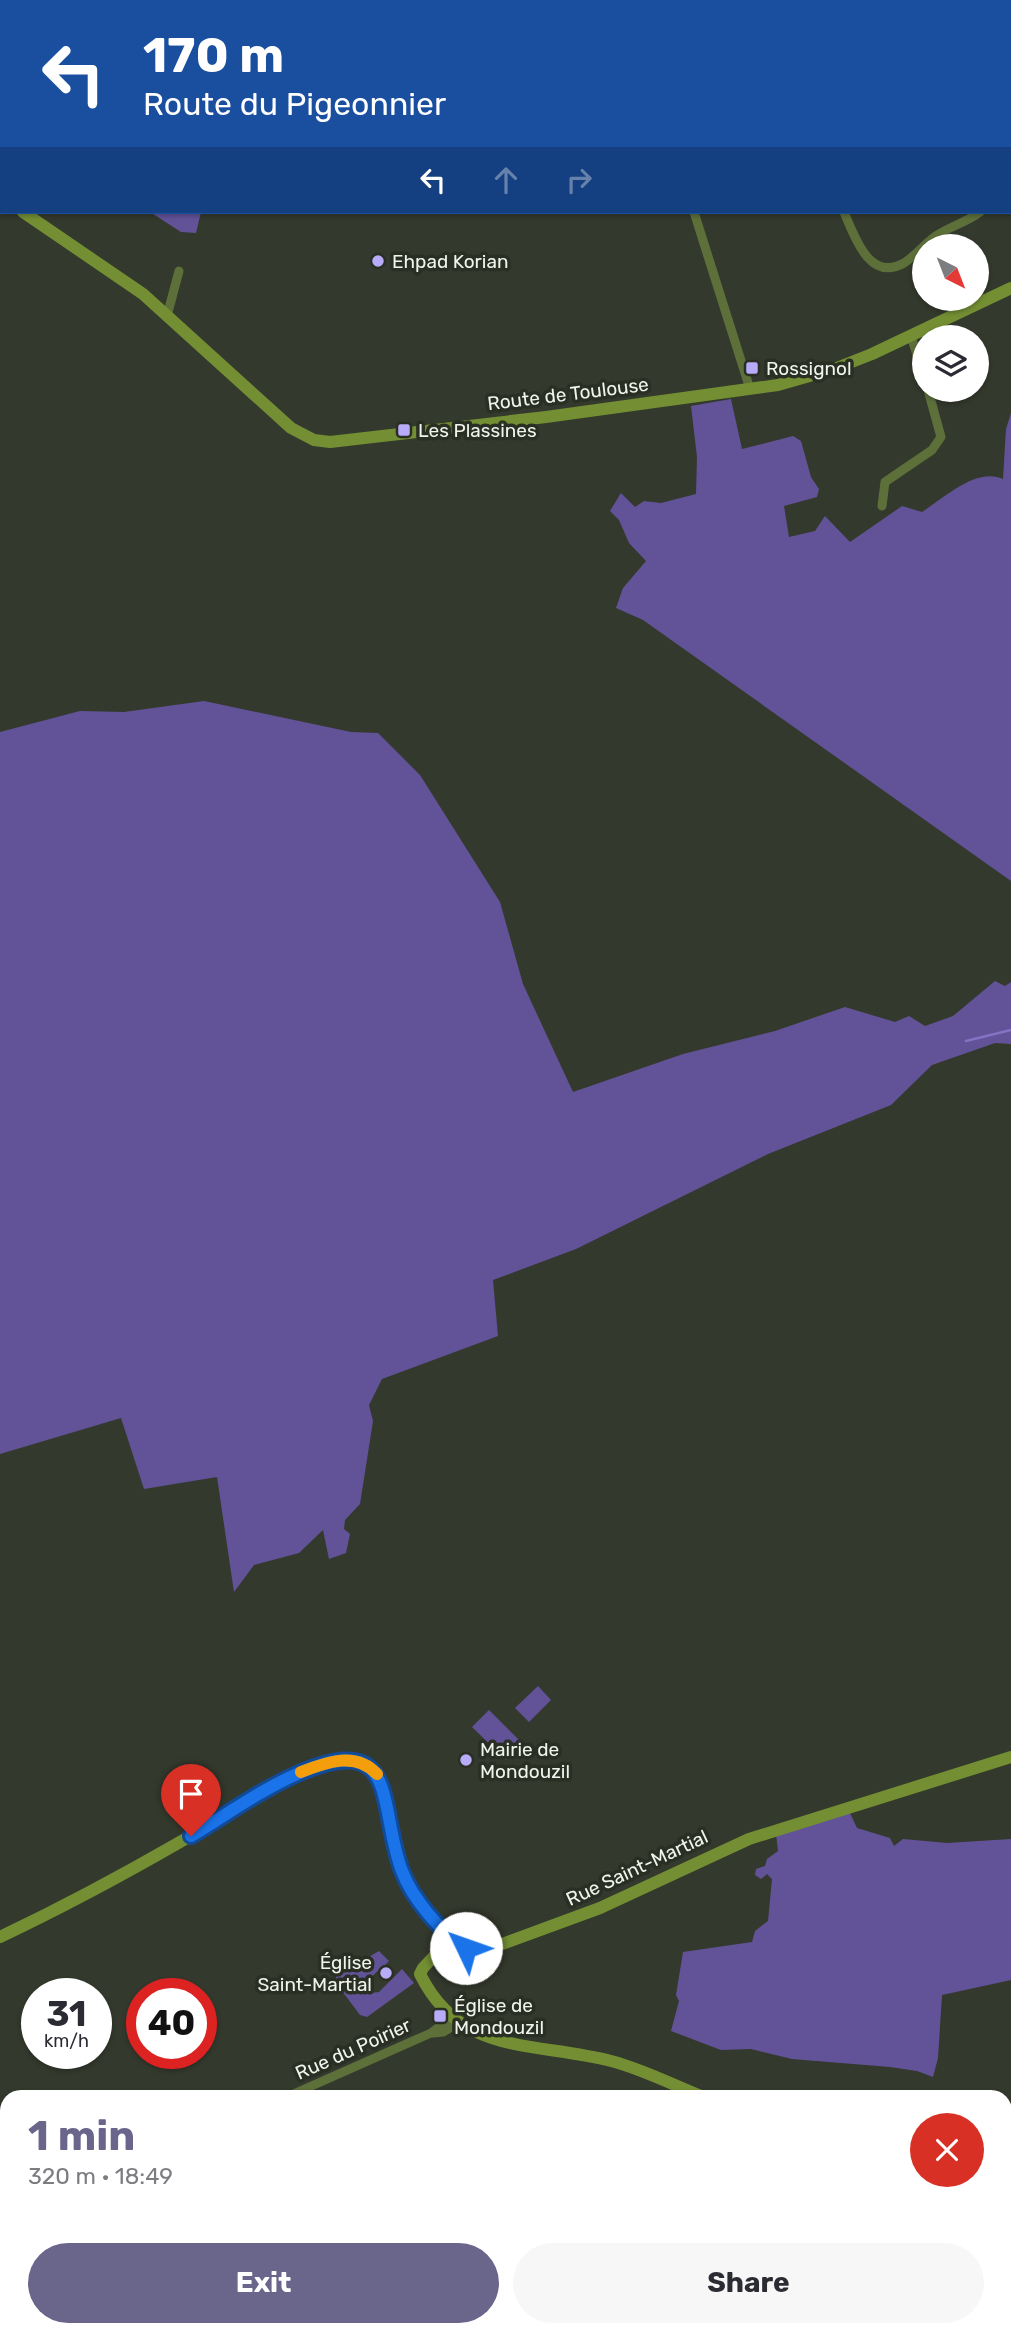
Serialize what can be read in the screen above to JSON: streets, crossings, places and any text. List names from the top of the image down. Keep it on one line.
{"streets":{"street":["Route de Toulouse","Rue Saint-Martial","Rue du Poirier"]},"places":{"other":["Ehpad Korian","Mairie de Mondouzil","Église Saint-Martial"],"transit":["Rossignol","Les Plassines","Église de Mondouzil"]},"north":"bottom right","page":{"turn":["170 m","Route du Pigeonnier"],"speed":"31 km/h","limit":"40","heading":["1 min","320 m · 18:49"],"buttons":["Exit","Share"]}}
